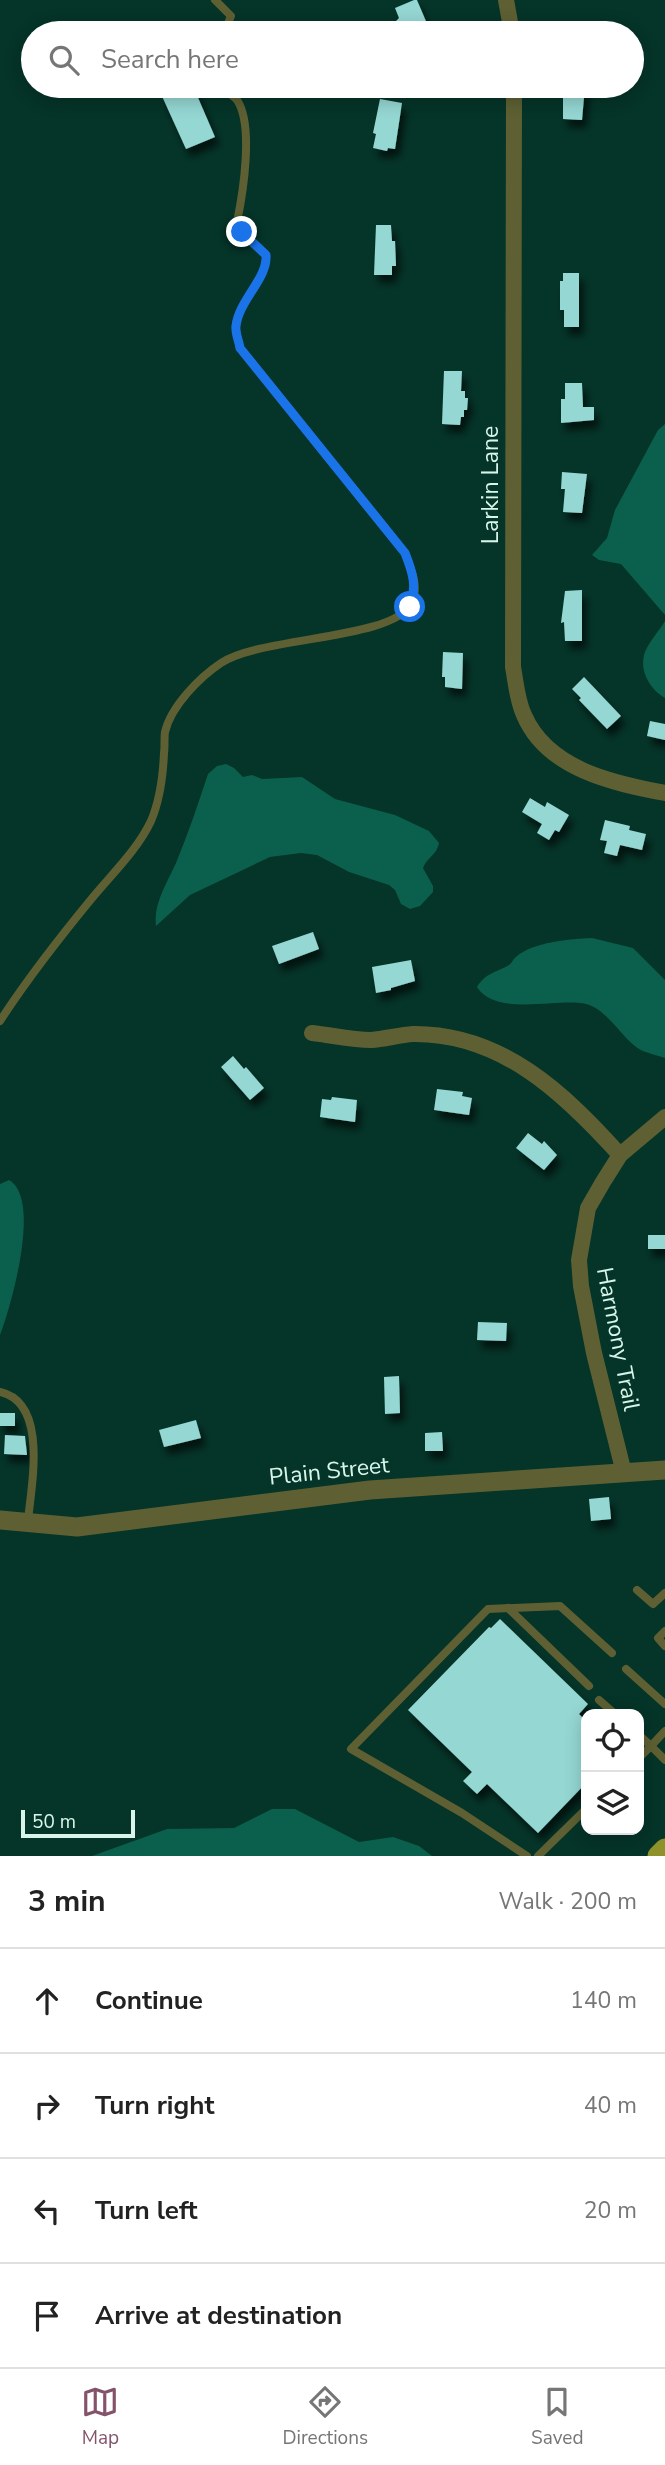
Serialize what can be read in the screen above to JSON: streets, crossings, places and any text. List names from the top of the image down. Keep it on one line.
{"streets":{"street":["Larkin Lane","Harmony Trail","Plain Street"]},"crossings":[["Harmony Trail","Plain Street"]],"scale_bar":"50 m","page":{"search":"Search here","scale":"50 m","heading":["3 min","Walk · 200 m"],"list":[["Continue","140 m"],["Turn right","40 m"],["Turn left","20 m"],"Arrive at destination"],"nav":["Map","Directions","Saved"]}}
